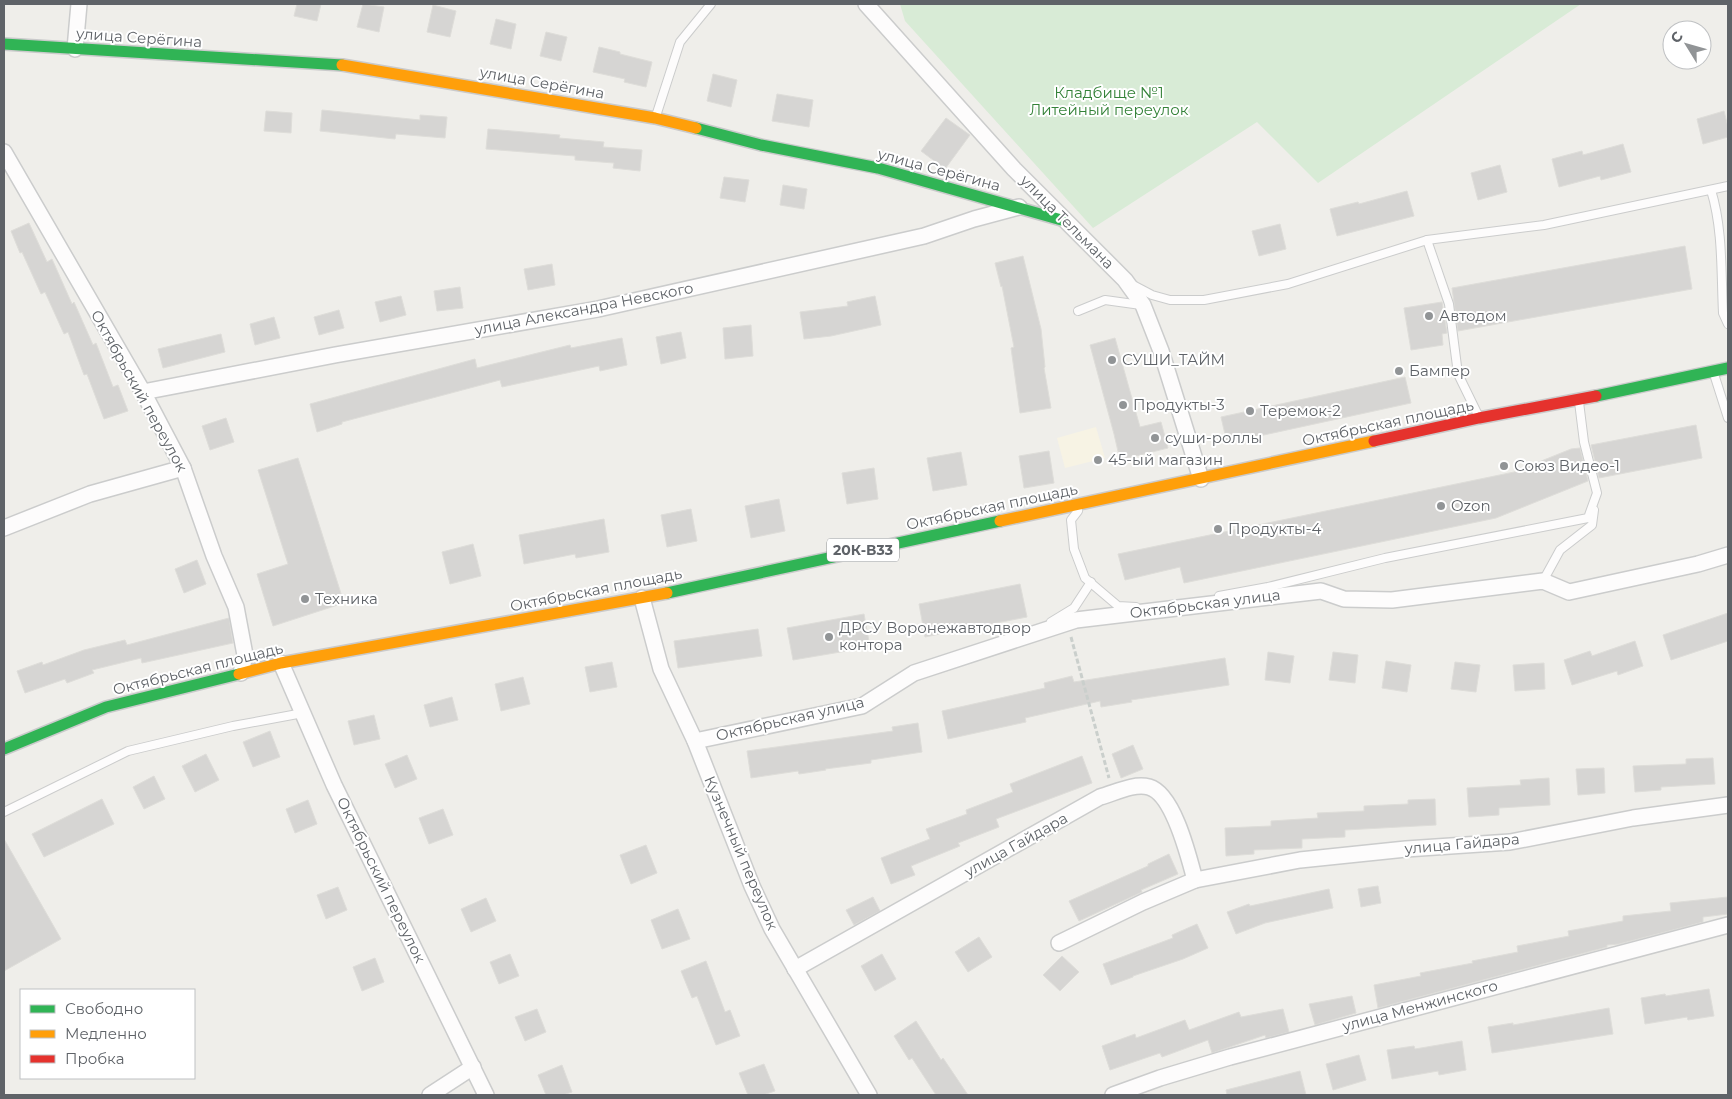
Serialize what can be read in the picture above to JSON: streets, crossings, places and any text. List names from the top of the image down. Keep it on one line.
{"streets":{"main road":["улица Серёгина","Октябрьская площадь","20К-В33"],"street":["улица Тельмана","улица Александра Невского","Октябрьский переулок","Октябрьская улица","улица Гайдара","Кузнечный переулок","улица Менжинского"]},"crossings":[["улица Серёгина","улица Тельмана"],["улица Серёгина","улица Александра Невского"],["улица Тельмана","Октябрьская площадь"],["улица Александра Невского","Октябрьский переулок"],["Октябрьский переулок","Октябрьская площадь"],["Октябрьская площадь","Кузнечный переулок"],["Октябрьская улица","Кузнечный переулок"],["улица Гайдара","Кузнечный переулок"]],"parks":["Кладбище №1 Литейный переулок"],"places":["Автодом","СУШИ_ТАЙМ","Бампер","Продукты-3","Теремок-2","суши-роллы","45-ый магазин","Союз Видео-1","Ozon","Продукты-4","Техника","ДРСУ Воронежавтодвор контора"],"legend":["Свободно","Медленно","Пробка"],"north":"top left"}
